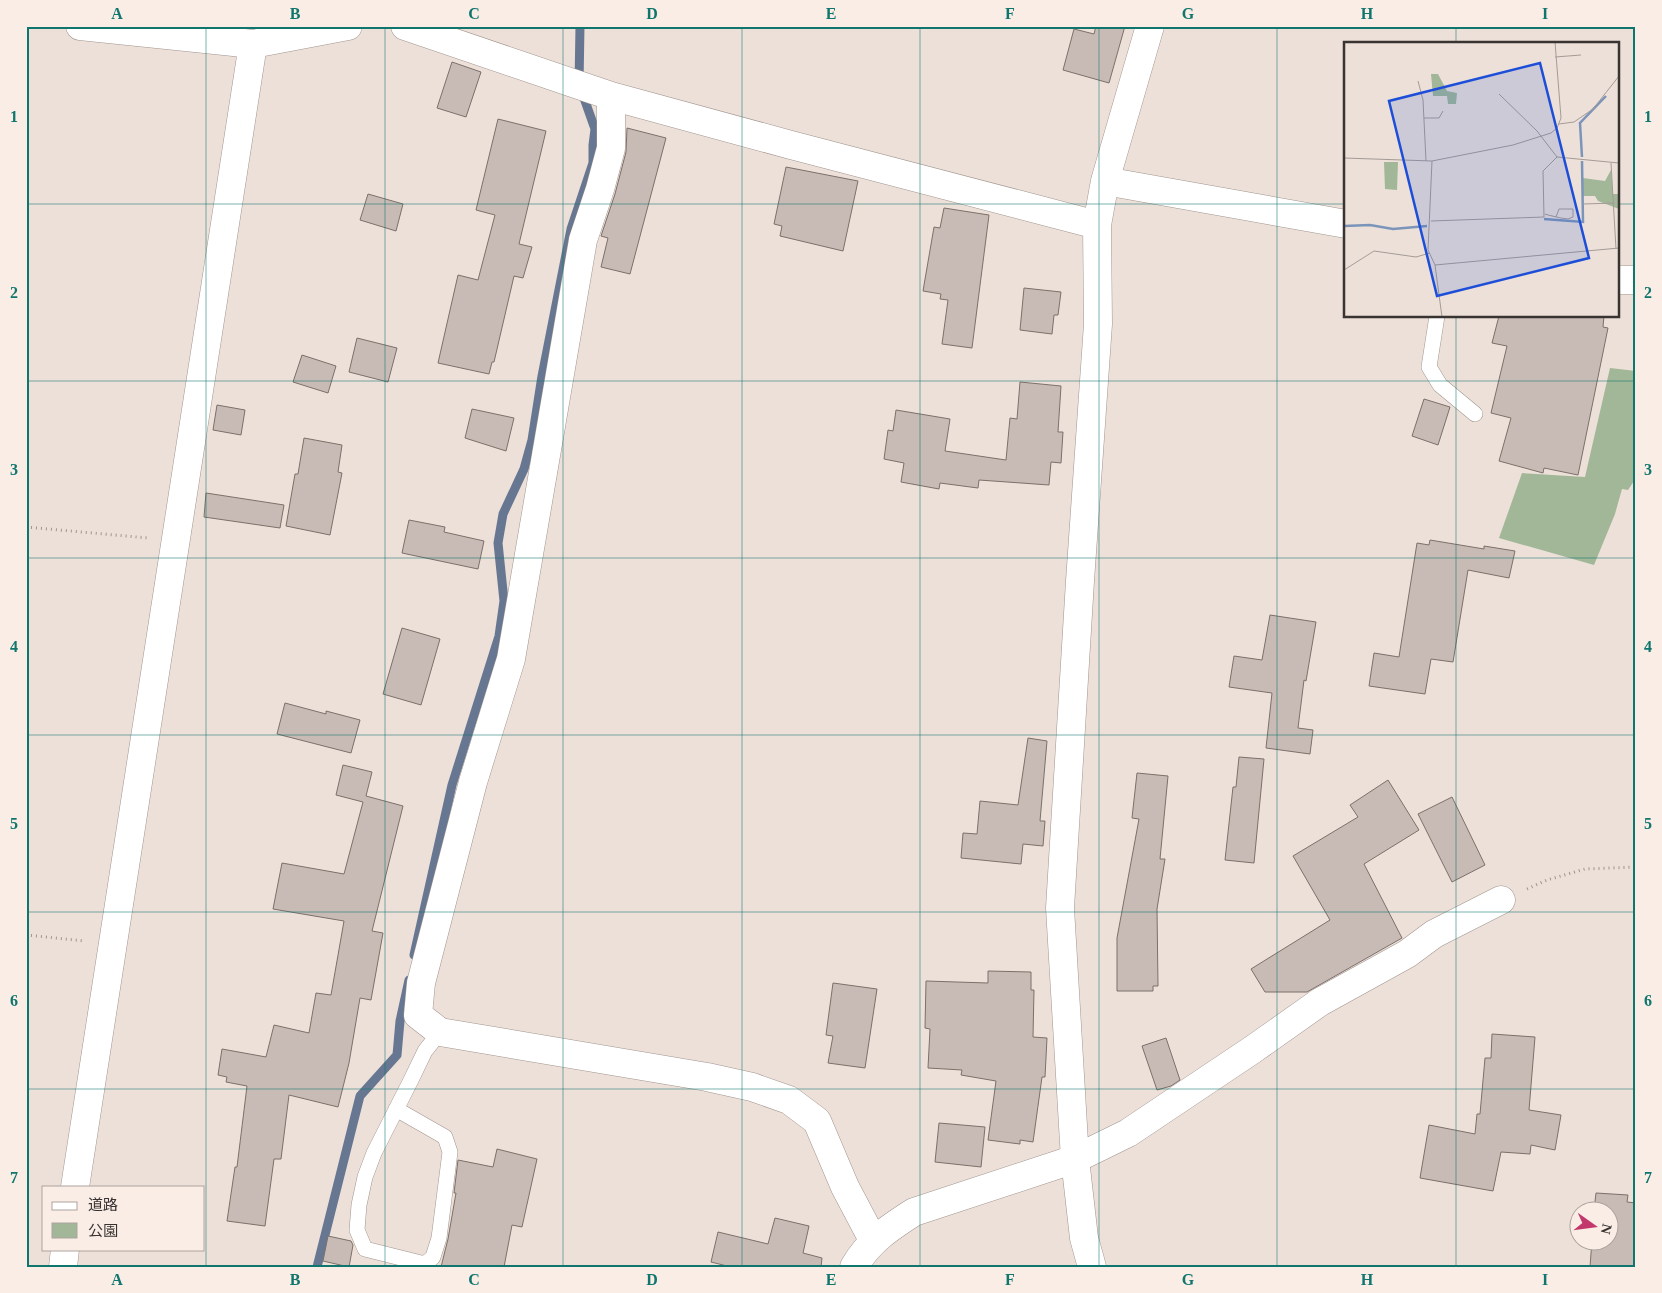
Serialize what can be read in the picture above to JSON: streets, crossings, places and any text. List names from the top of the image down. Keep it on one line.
{"legend":["道路","公園"],"north":"right","grid":{"columns":["A","B","C","D","E","F","G","H","I"],"rows":["1","2","3","4","5","6","7"]}}
